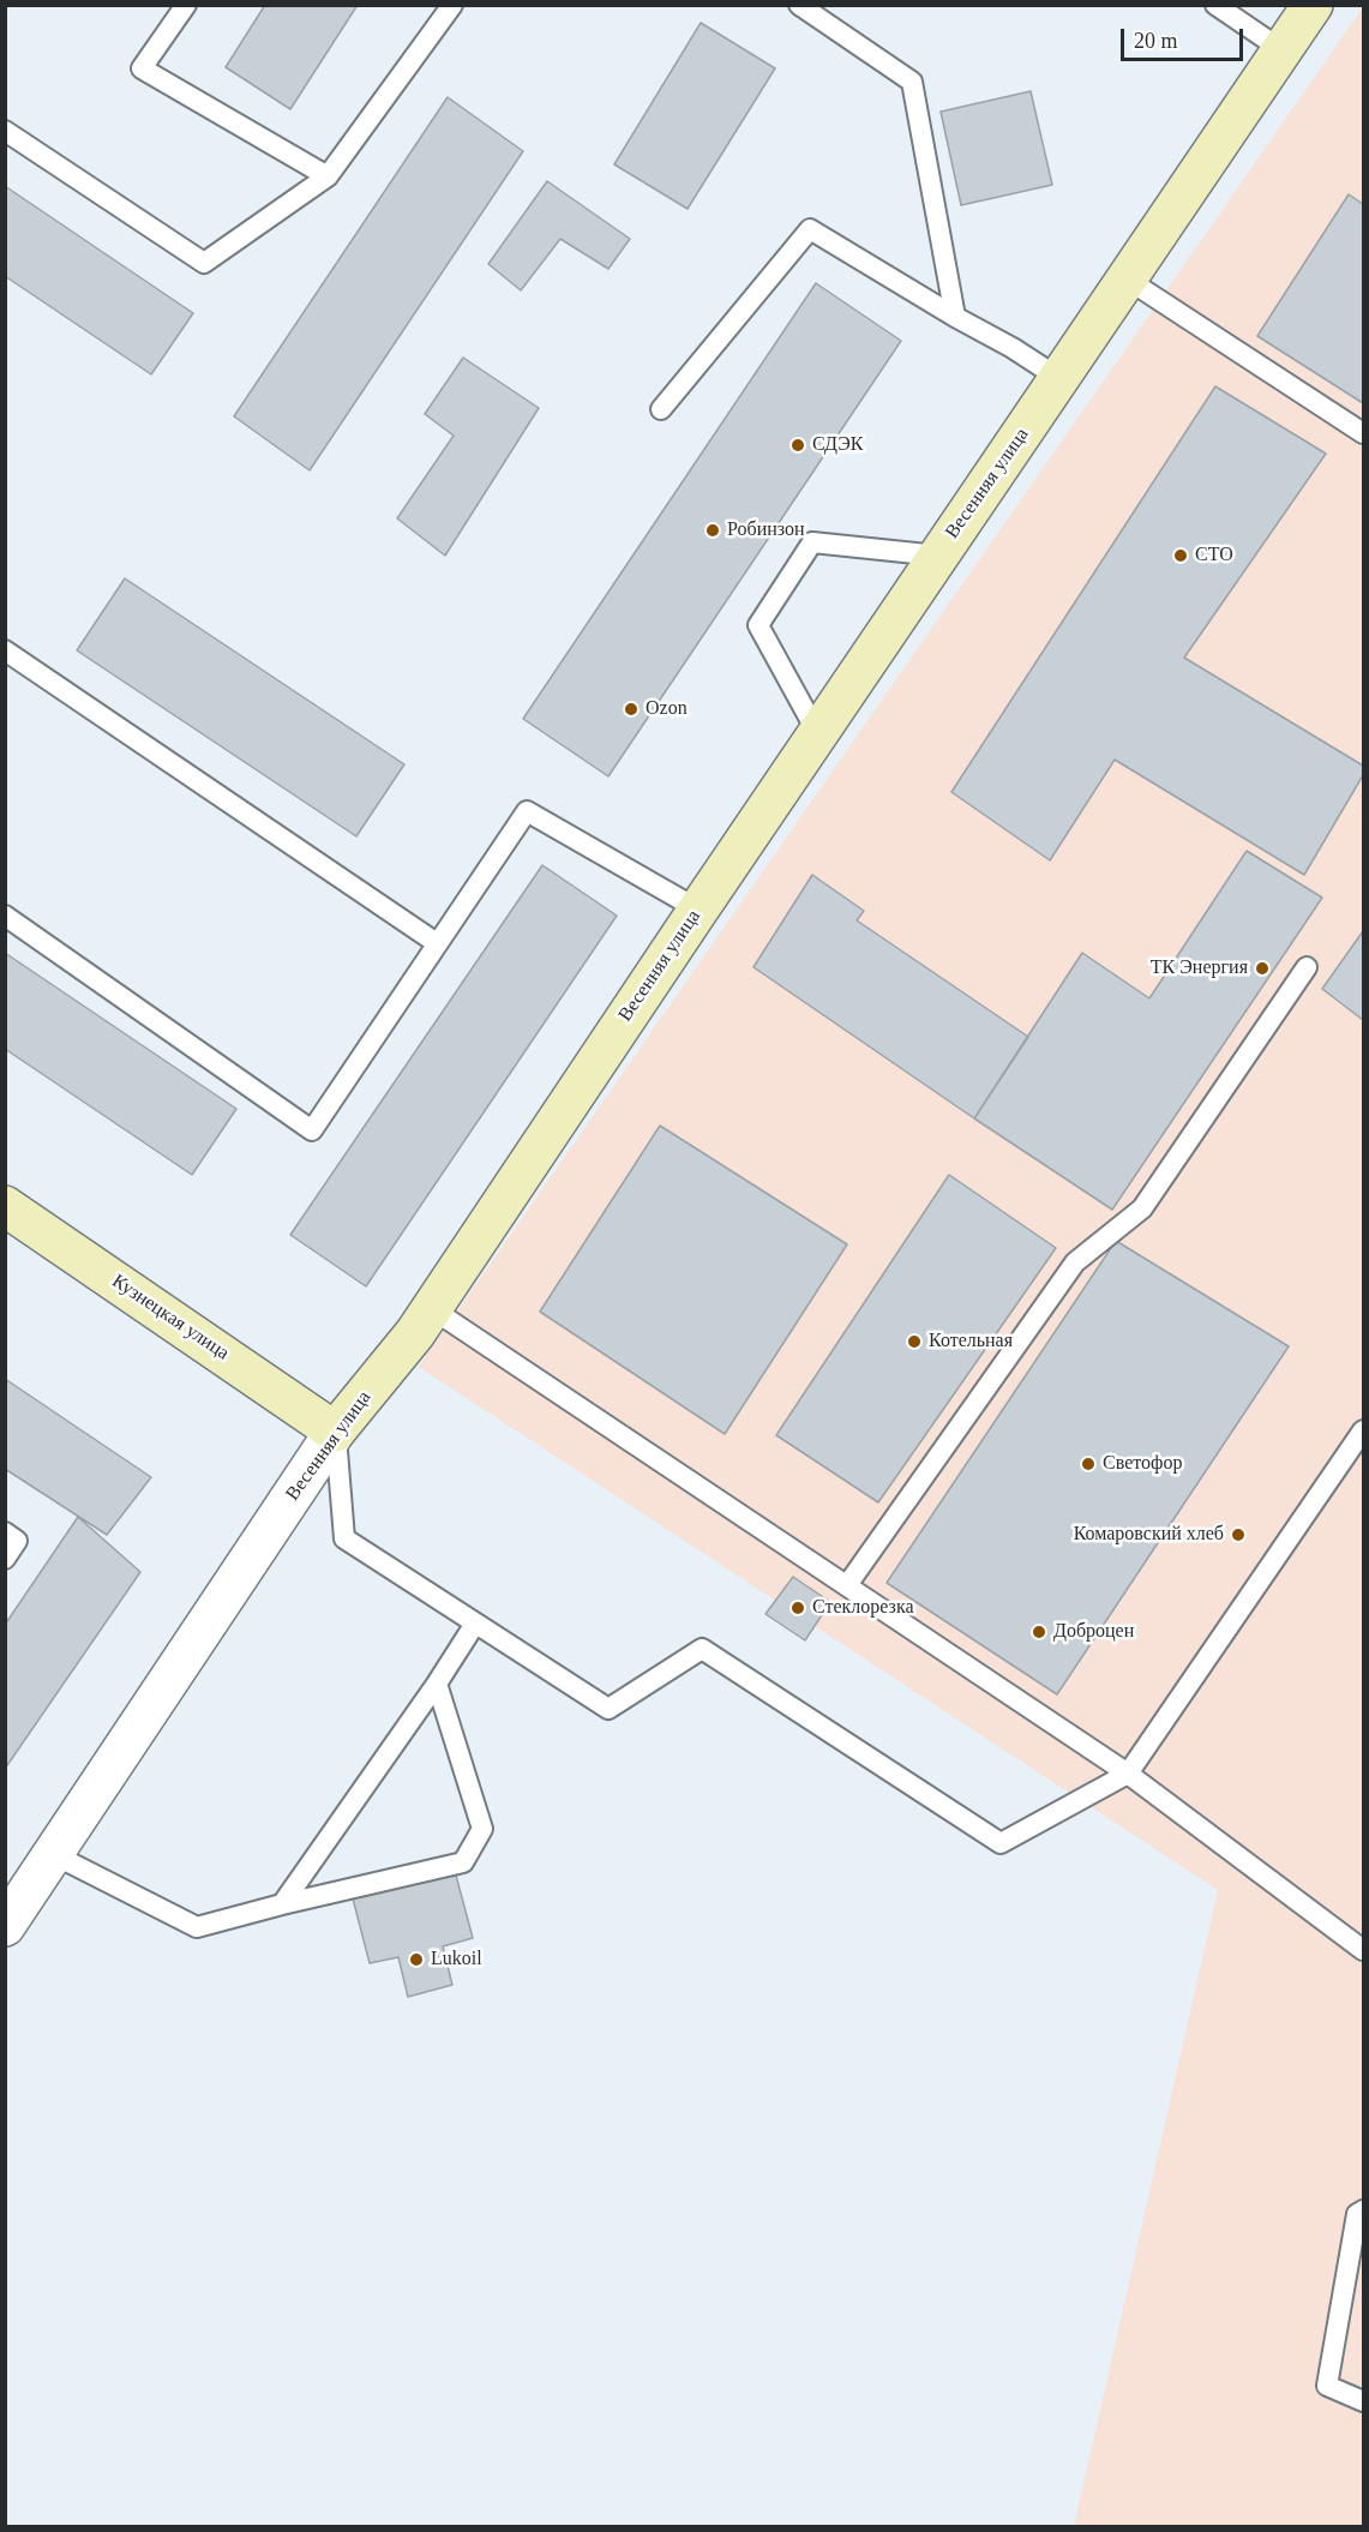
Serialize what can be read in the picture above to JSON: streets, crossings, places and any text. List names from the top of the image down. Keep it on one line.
{"streets":{"main road":["Весенняя улица","Кузнецкая улица"]},"crossings":[["Весенняя улица","Кузнецкая улица"]],"places":["СДЭК","Робинзон","СТО","Ozon","ТК Энергия","Котельная","Светофор","Комаровский хлеб","Стеклорезка","Доброцен","Lukoil"],"scale_bar":"20 m"}
